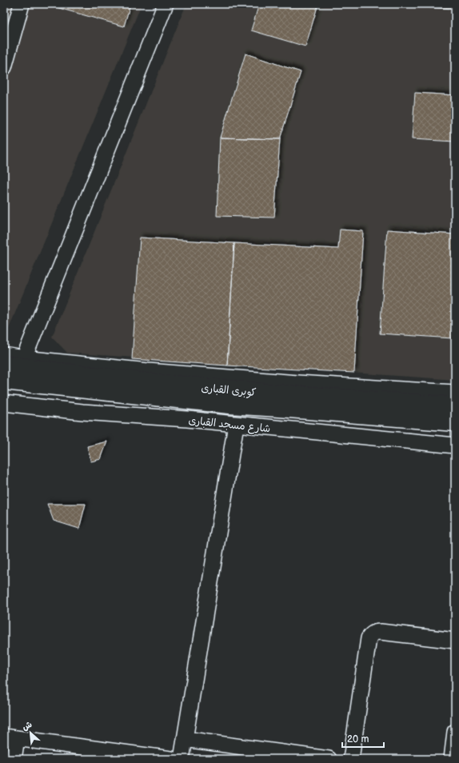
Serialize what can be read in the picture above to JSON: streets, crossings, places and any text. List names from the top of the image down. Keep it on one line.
{"streets":{"main road":["كوبرى القبارى"],"street":["شارع مسجد القبارى"]},"scale_bar":"20 m","north":"top left"}
